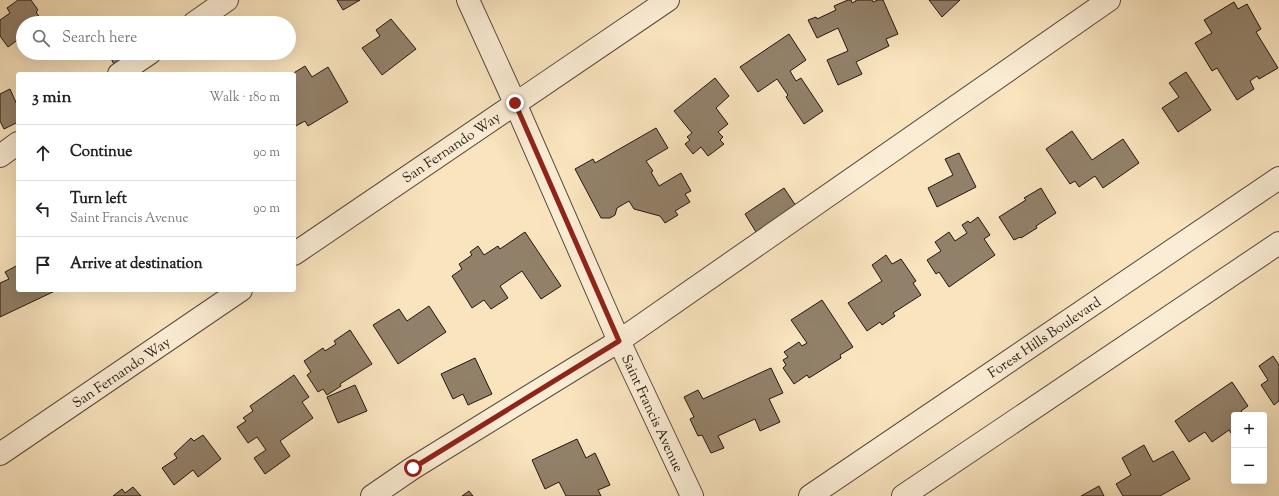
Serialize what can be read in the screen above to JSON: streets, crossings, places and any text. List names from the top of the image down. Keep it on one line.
{"streets":{"street":["San Fernando Way","Forest Hills Boulevard","Saint Francis Avenue"]},"crossings":[["San Fernando Way","Saint Francis Avenue"]],"page":{"search":"Search here","heading":["3 min","Walk · 180 m"],"list":[["Continue","90 m"],["Turn left","Saint Francis Avenue","90 m"],"Arrive at destination"],"map_buttons":["+","−"]}}
